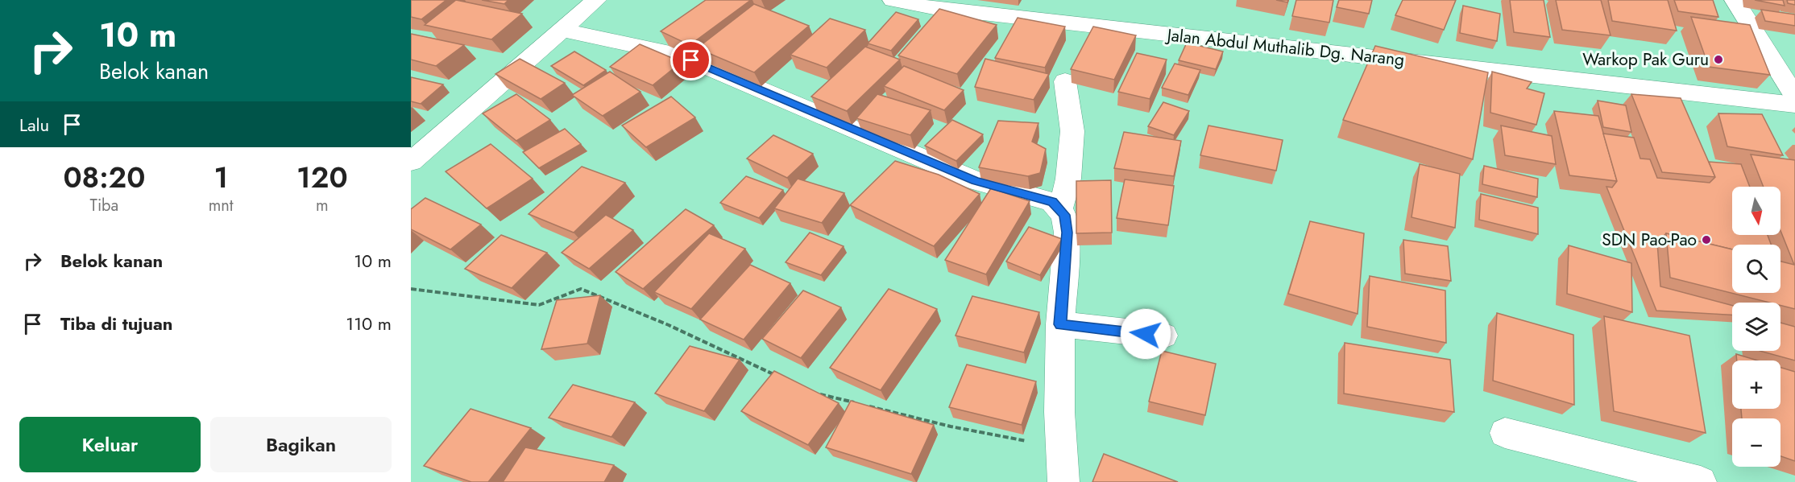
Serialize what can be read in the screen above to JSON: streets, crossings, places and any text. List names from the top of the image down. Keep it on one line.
{"streets":{"street":["Jalan Abdul Muthalib Dg. Narang"]},"places":["Warkop Pak Guru","SDN Pao-Pao"],"north":"bottom","page":{"turn":["10 m","Belok kanan"],"then":"Lalu","eta":["08:20","Tiba","1","mnt","120","m"],"map_buttons":["+","−"],"list":[{"name":"Belok kanan","value":"10 m"},{"name":"Tiba di tujuan","value":"110 m"}],"buttons":["Keluar","Bagikan"]}}
